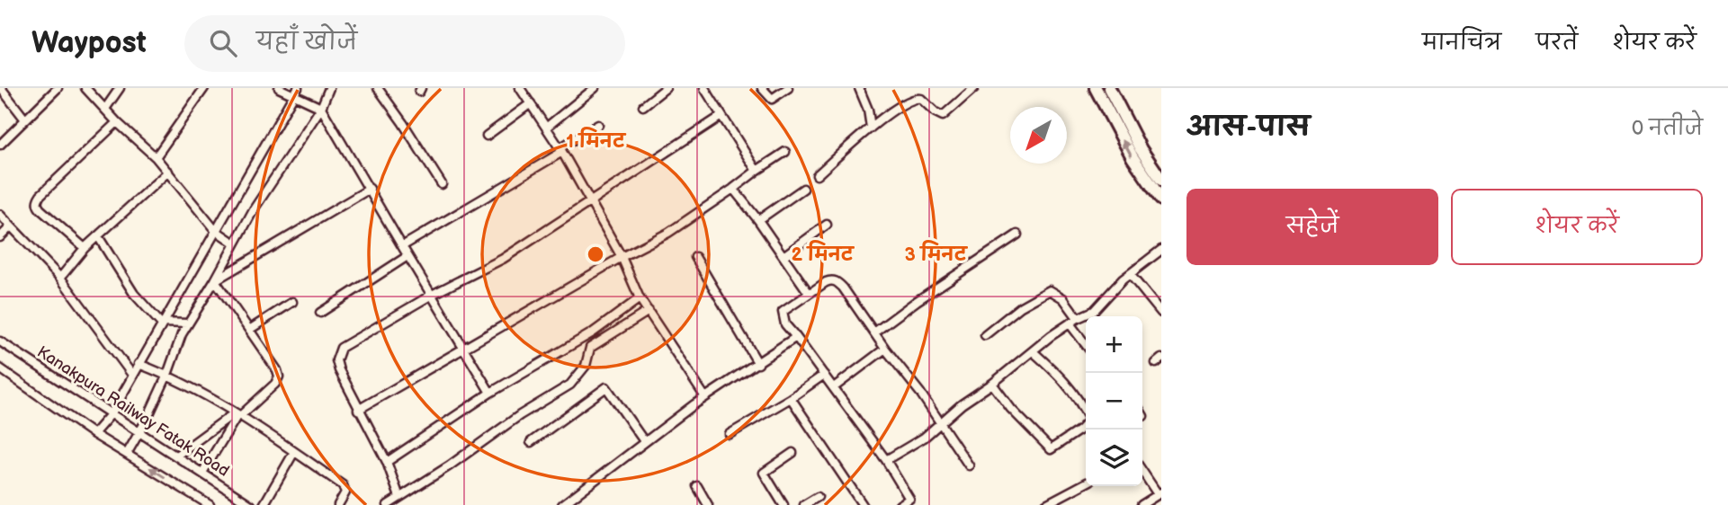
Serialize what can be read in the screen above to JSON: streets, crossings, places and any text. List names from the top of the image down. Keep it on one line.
{"streets":{"street":["Kanakpura Railway Fatak Road"]},"north":"bottom left","page":{"header":"Waypost","search":"यहाँ खोजें","nav":["मानचित्र","परतें","शेयर करें"],"heading":["आस-पास","0 नतीजे"],"buttons":["सहेजें","शेयर करें"],"map_buttons":["+","−"]},"rings":["1 मिनट","2 मिनट","3 मिनट"]}
